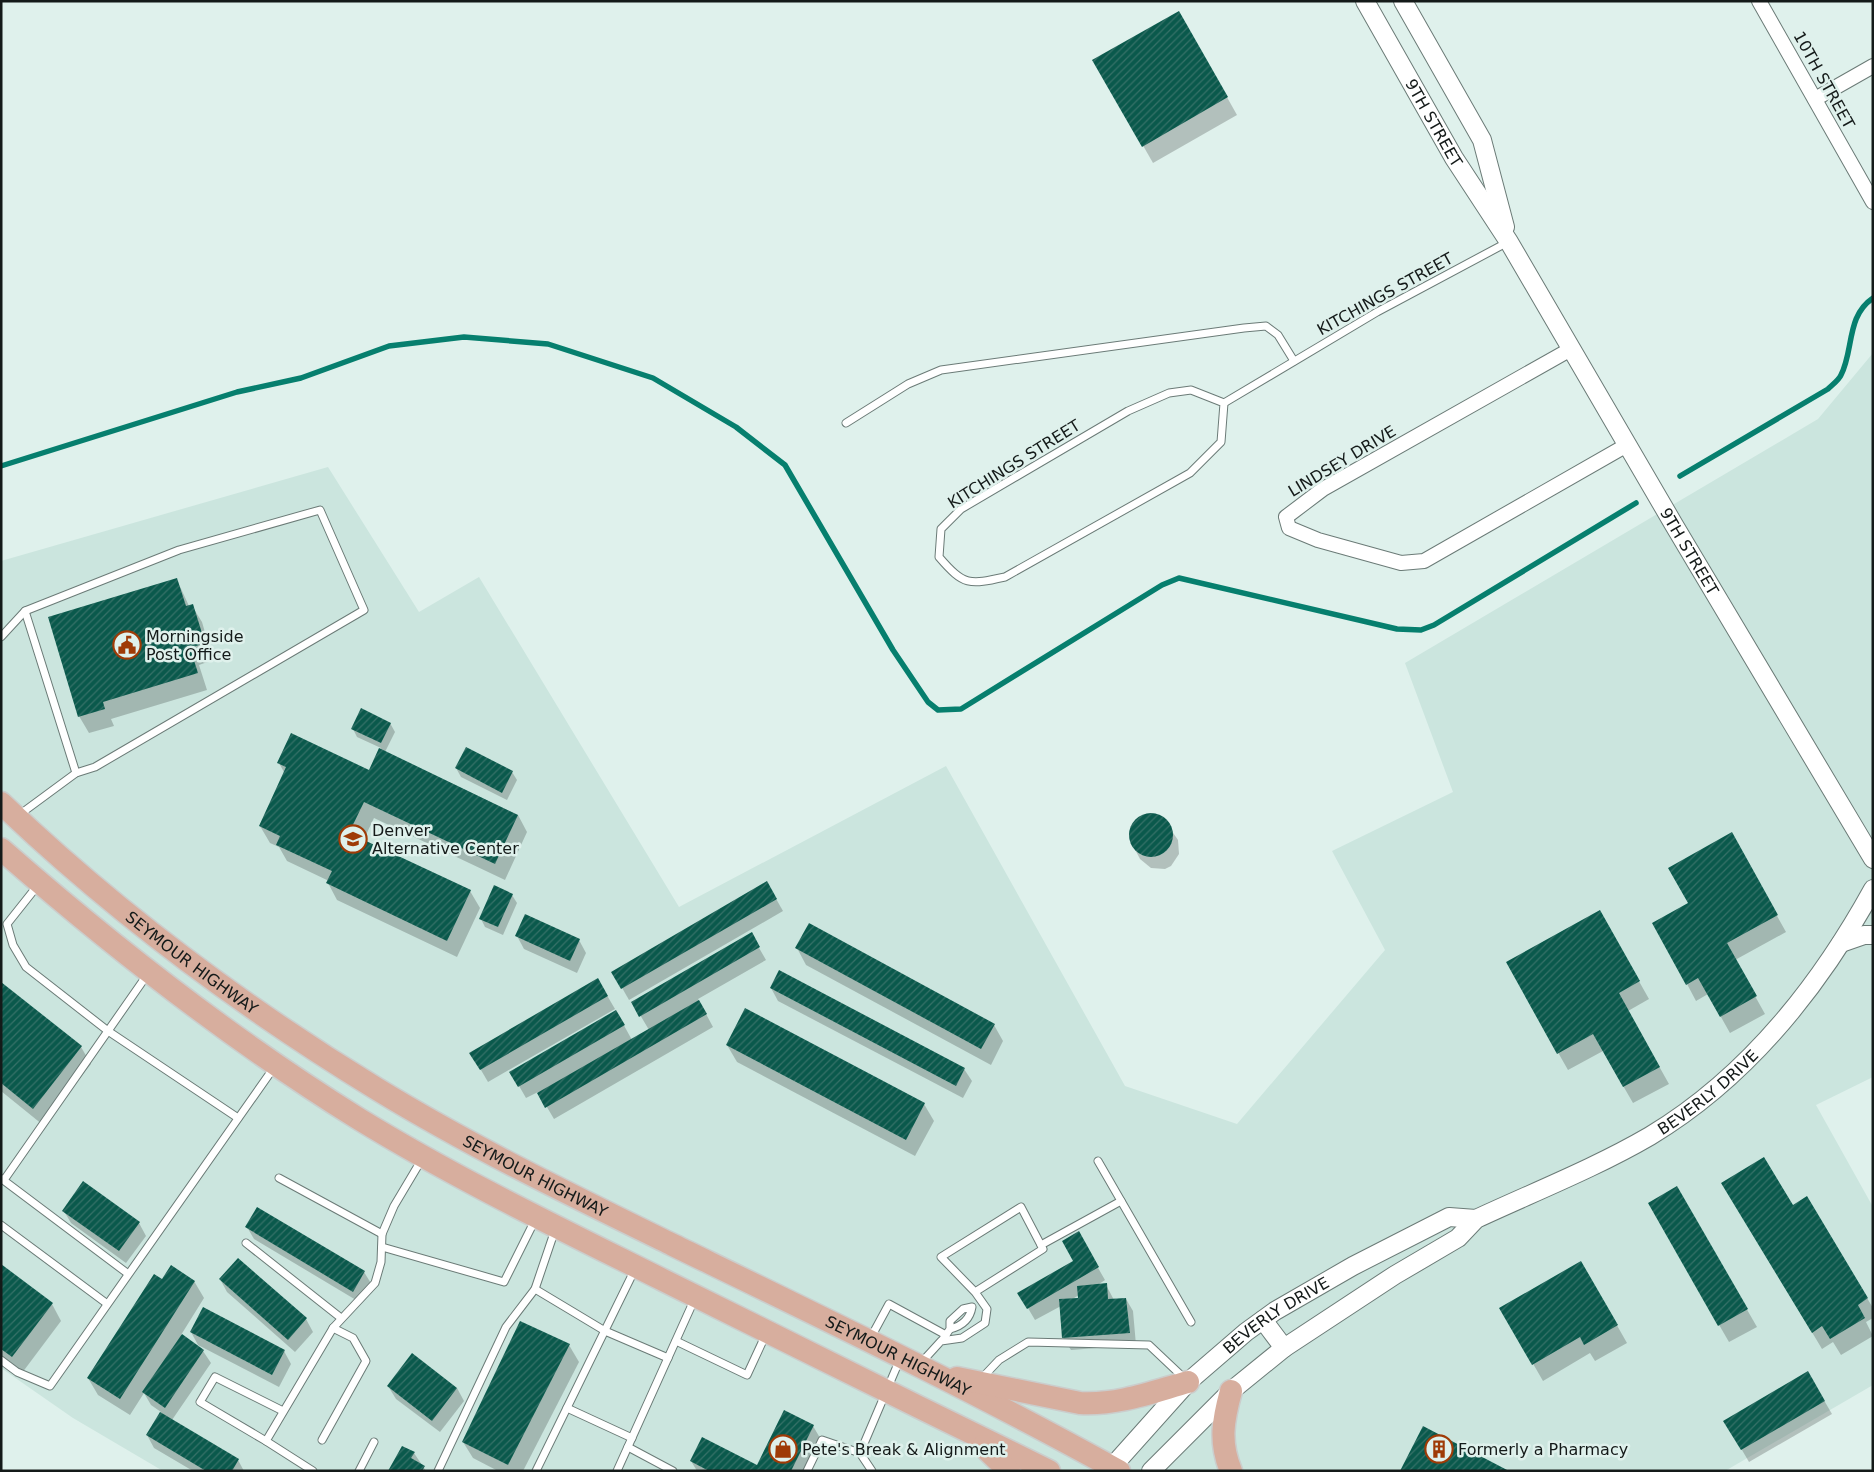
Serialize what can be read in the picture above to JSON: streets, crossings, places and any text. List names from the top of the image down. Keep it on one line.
{"streets":{"main road":["SEYMOUR HIGHWAY"],"street":["10TH STREET","9TH STREET","LINDSEY DRIVE","BEVERLY DRIVE"],"lane":["KITCHINGS STREET"]},"crossings":[["9TH STREET","KITCHINGS STREET"],["9TH STREET","LINDSEY DRIVE"],["SEYMOUR HIGHWAY","BEVERLY DRIVE"]],"places":{"public building":["Morningside Post Office"],"school or university":["Denver Alternative Center"],"shop":["Pete's Break & Alignment"],"building":["Formerly a Pharmacy"]}}
